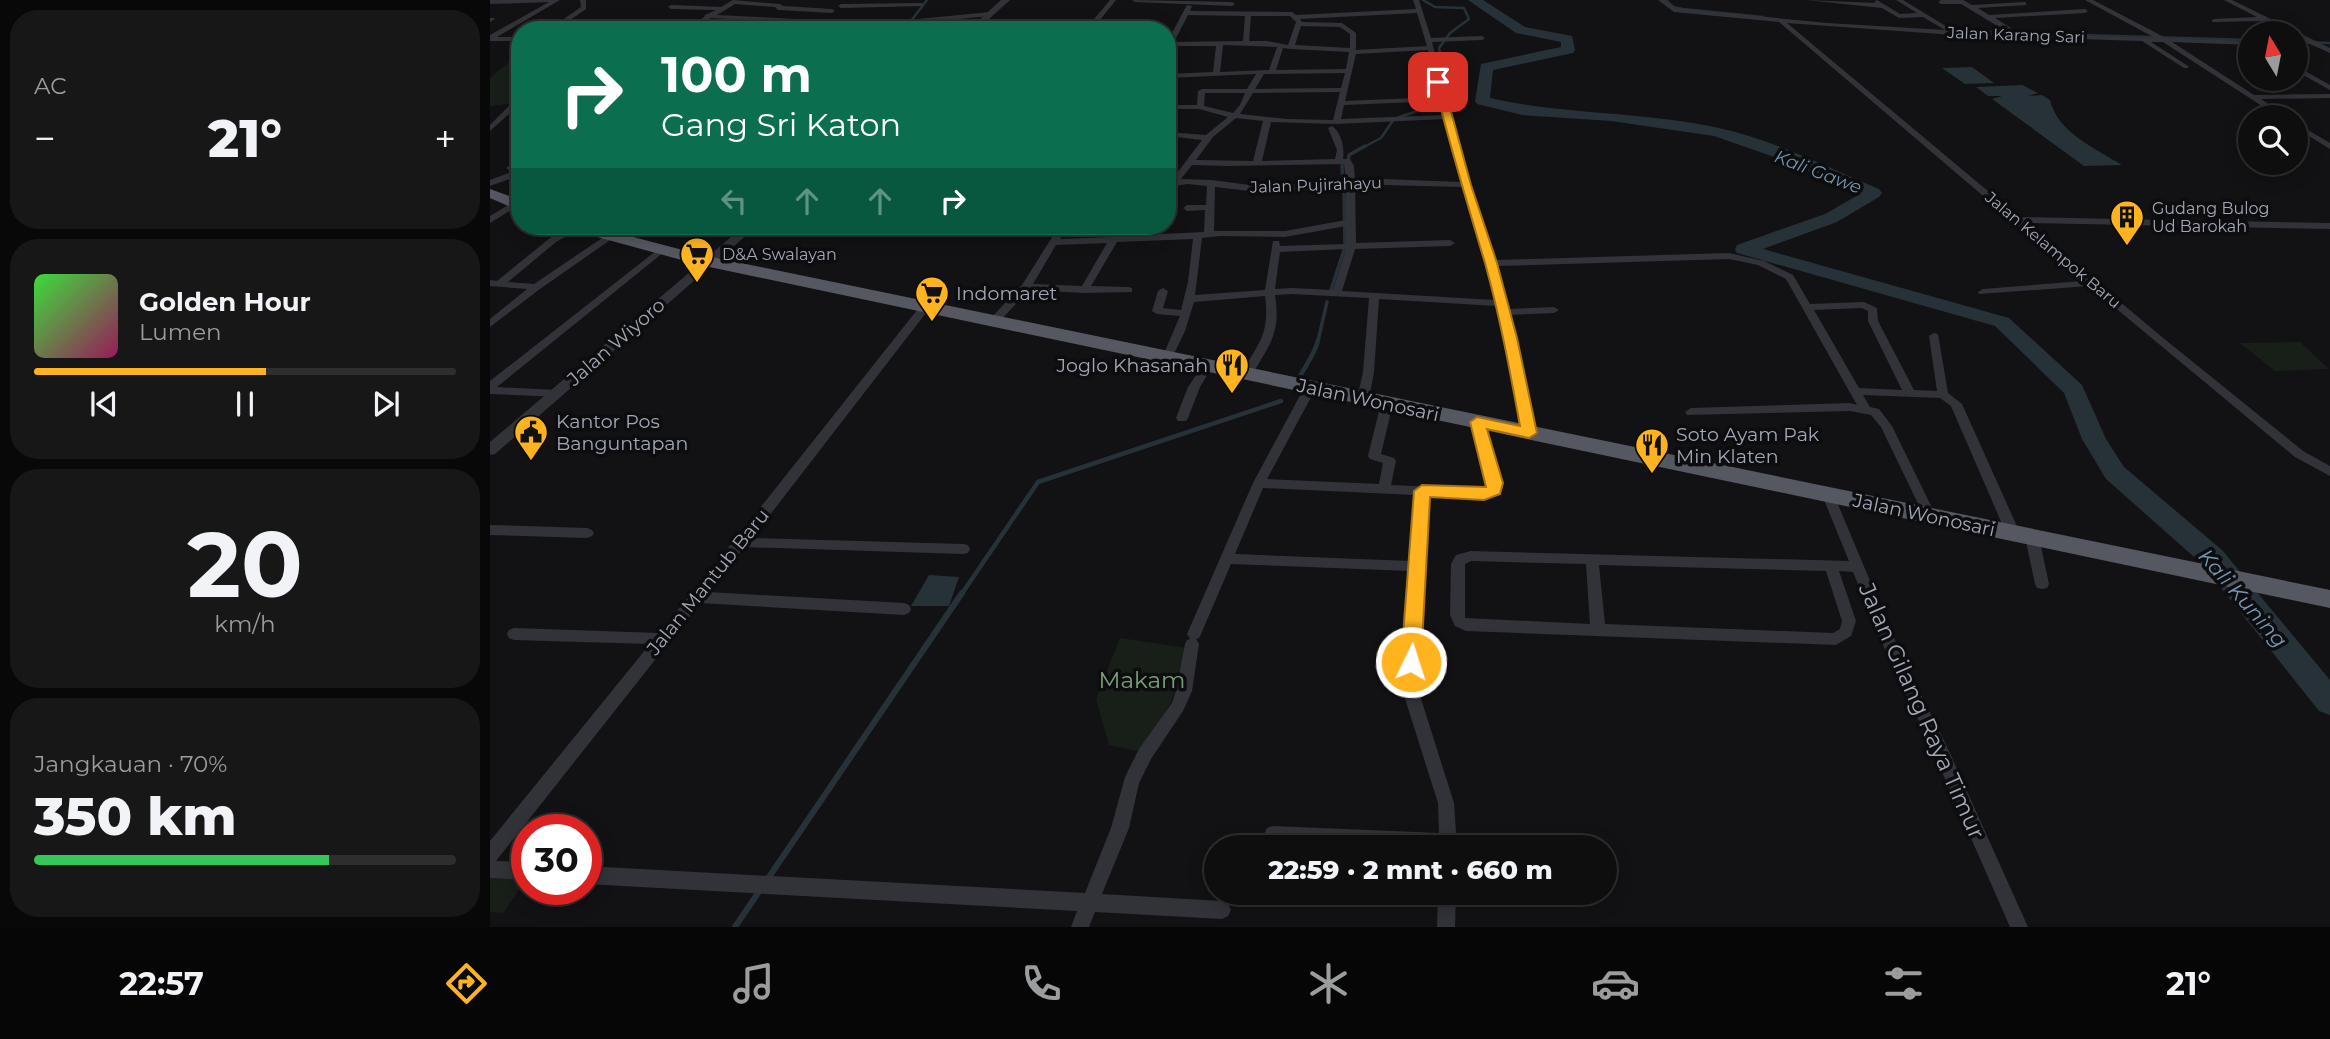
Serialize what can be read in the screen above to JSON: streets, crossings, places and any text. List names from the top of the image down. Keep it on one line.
{"streets":{"highway":["Jalan Wonosari"],"street":["Jalan Karang Sari","Jalan Pujirahayu","Jalan Kelampok Baru","Jalan Wiyoro","Jalan Mantub Baru","Jalan Gilang Raya Timur"]},"crossings":[["Jalan Karang Sari","Jalan Kelampok Baru"],["Jalan Wiyoro","Jalan Wonosari"],["Jalan Wonosari","Jalan Mantub Baru"],["Jalan Wonosari","Jalan Gilang Raya Timur"]],"water":["Kali Gawe","Kali Kuning"],"parks":["Makam"],"places":{"building":["Gudang Bulog Ud Barokah"],"supermarket":["D&A Swalayan","Indomaret"],"restaurant":["Joglo Khasanah","Soto Ayam Pak Min Klaten"],"public building":["Kantor Pos Banguntapan"]},"north":"top","page":{"tile":["AC",["20","km/h"],["Jangkauan · 70%","350 km"]],"turn":["100 m","Gang Sri Katon"],"heat":["−","21°","+"],"song":["Golden Hour","Lumen"],"limit":"30","trip":"22:59 · 2 mnt · 660 m","tabs":["22:57","21°"]}}
